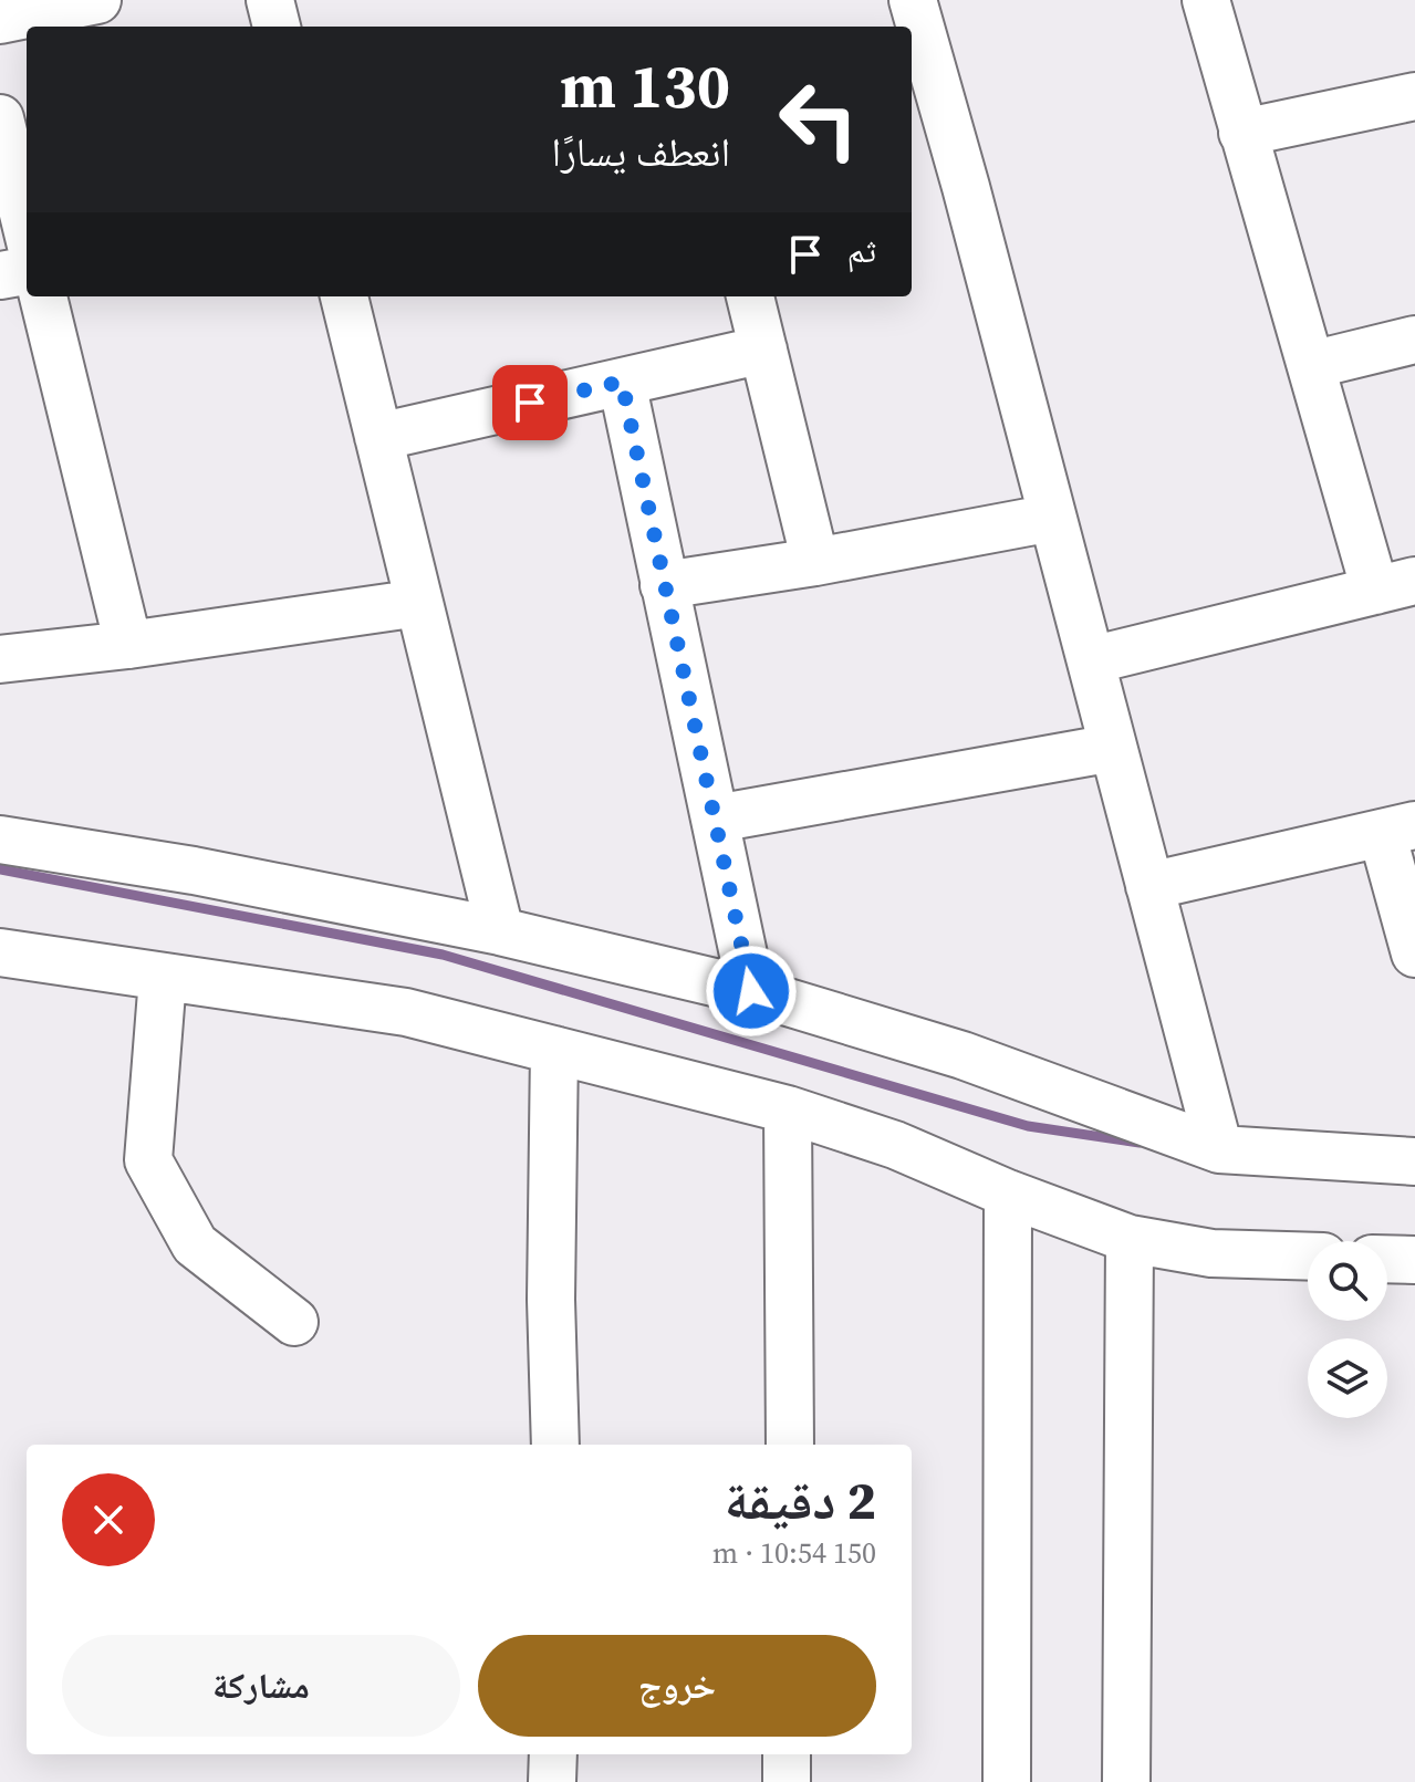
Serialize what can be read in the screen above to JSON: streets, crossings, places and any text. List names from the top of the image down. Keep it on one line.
{"page":{"turn":["130 m","انعطف يسارًا"],"then":"ثم","heading":["2 دقيقة","150 m · 10:54"],"buttons":["خروج","مشاركة"]}}
